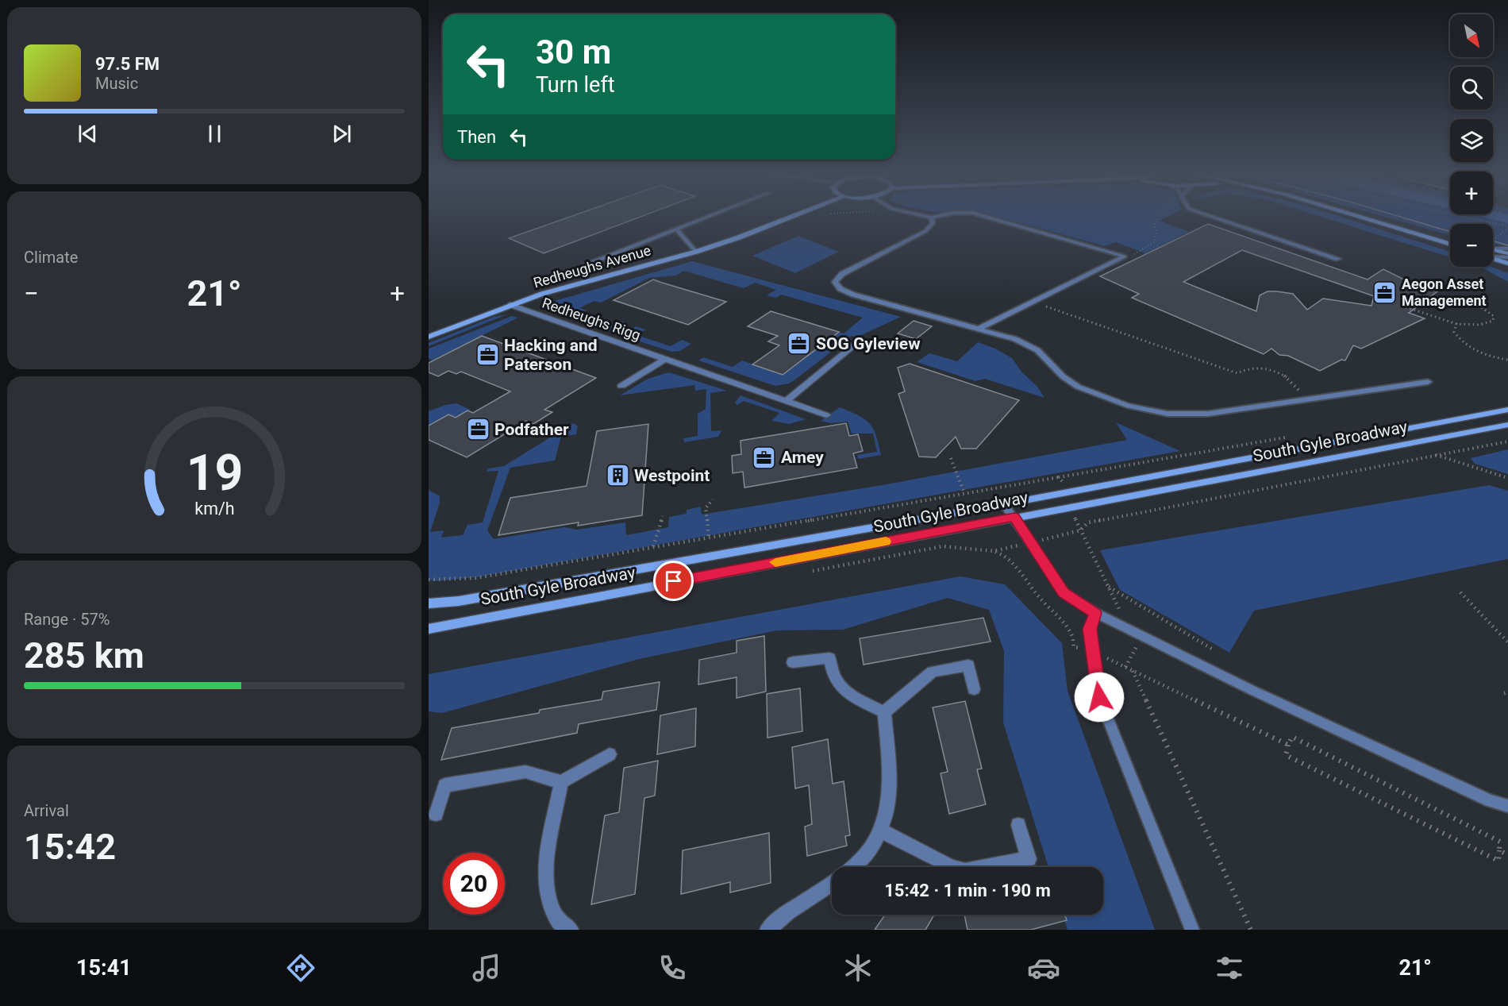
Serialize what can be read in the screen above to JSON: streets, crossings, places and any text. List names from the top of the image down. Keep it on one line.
{"streets":{"street":["Redheughs Avenue","Redheughs Rigg","South Gyle Broadway"]},"crossings":[["Redheughs Avenue","Redheughs Rigg"]],"places":{"office":["Aegon Asset Management","SOG Gyleview","Hacking and Paterson","Podfather","Amey"],"building":["Westpoint"]},"north":"bottom right","page":{"map_buttons":["+","−"],"turn":["30 m","Turn left"],"song":["97.5 FM","Music"],"then":"Then","tile":["Climate",["Range · 57%","285 km"],["Arrival","15:42"]],"heat":["−","21°","+"],"limit":"20","trip":"15:42 · 1 min · 190 m","tabs":["15:41","21°"],"gauge":["19","km/h"]}}
